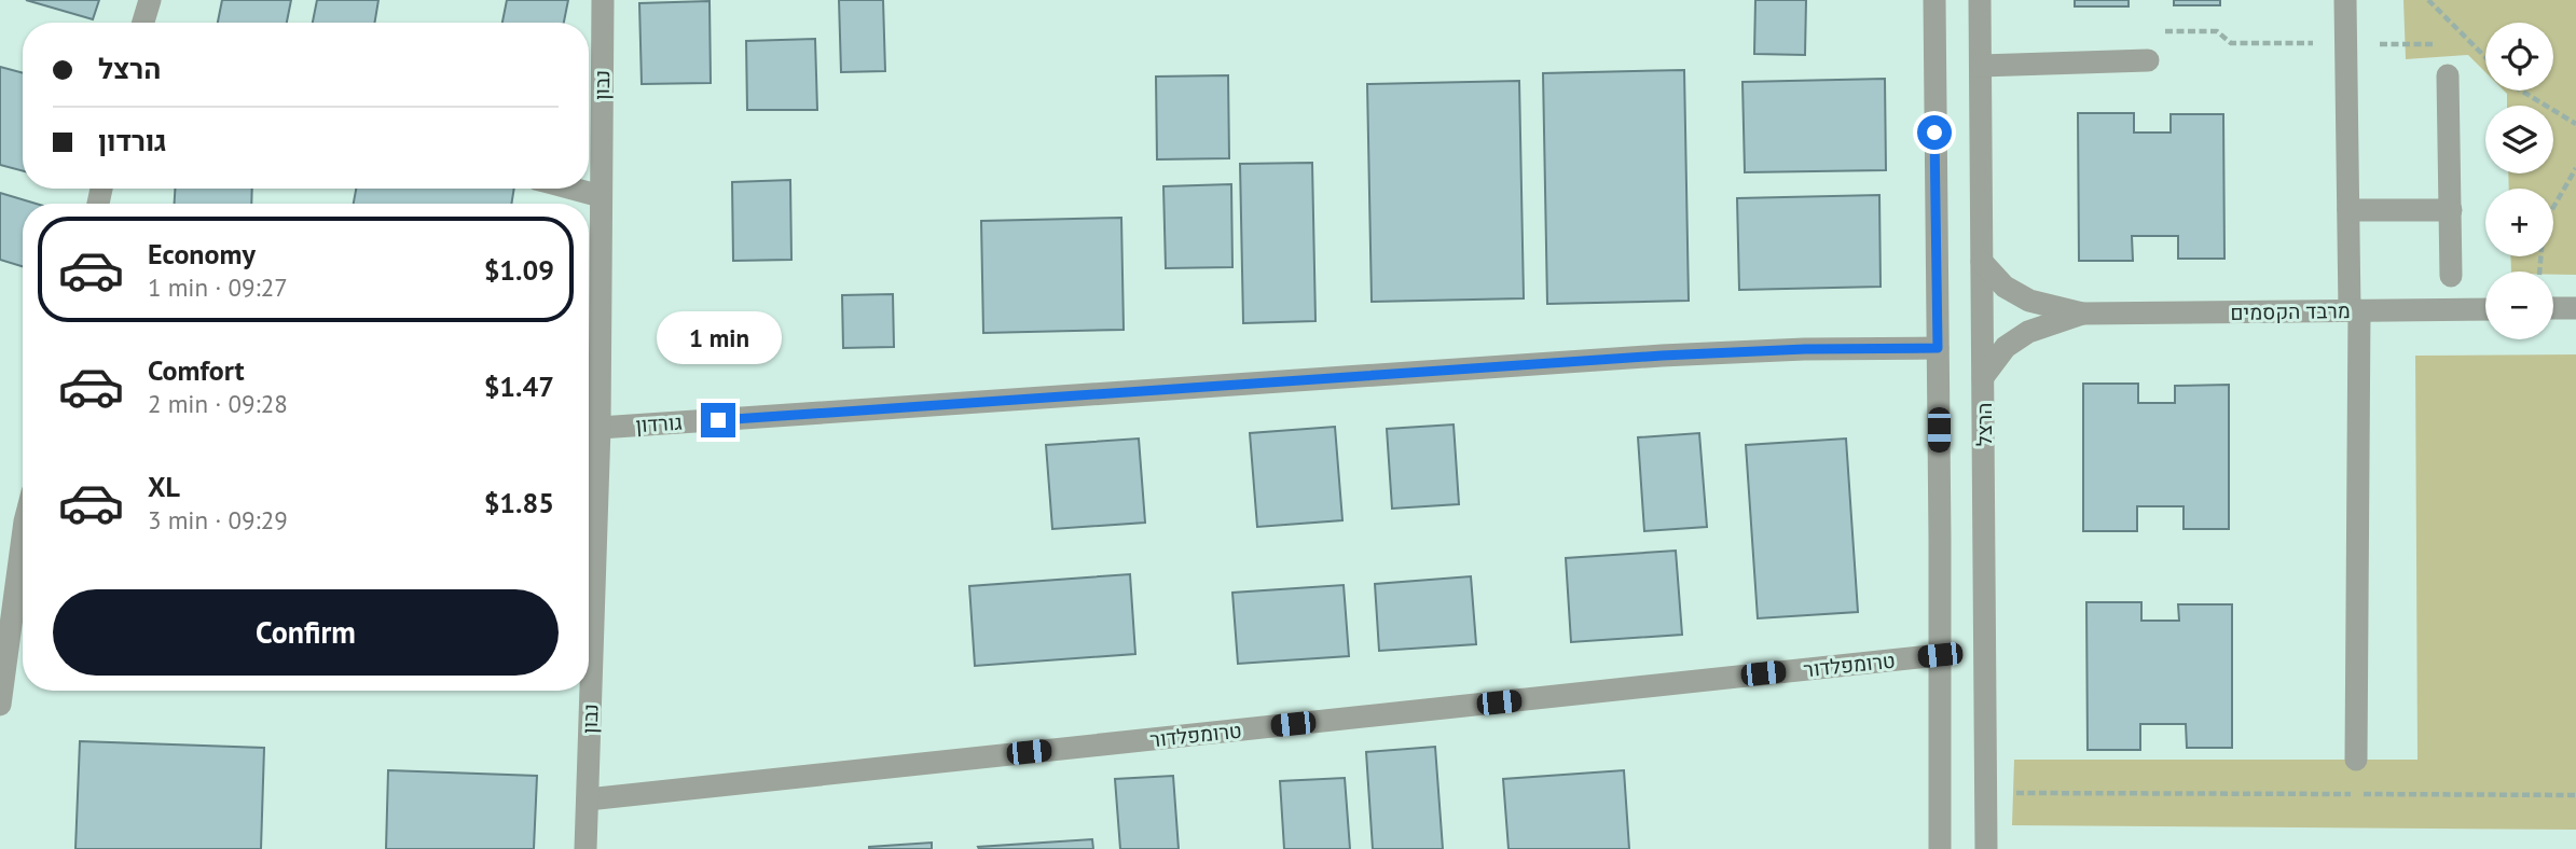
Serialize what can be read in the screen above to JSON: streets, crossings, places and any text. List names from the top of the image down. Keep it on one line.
{"streets":{"street":["נבון","מרבד הקסמים","גורדון","הרצל","טרומפלדור"]},"crossings":[["נבון","גורדון"],["נבון","טרומפלדור"],["מרבד הקסמים","הרצל"]],"page":{"map_buttons":["+","−"],"banner":["הרצל","גורדון"],"list":[{"name":"Economy","note":"1 min · 09:27","value":"$1.09"},{"name":"Comfort","note":"2 min · 09:28","value":"$1.47"},{"name":"XL","note":"3 min · 09:29","value":"$1.85"}],"bubble":"1 min","buttons":"Confirm"}}
